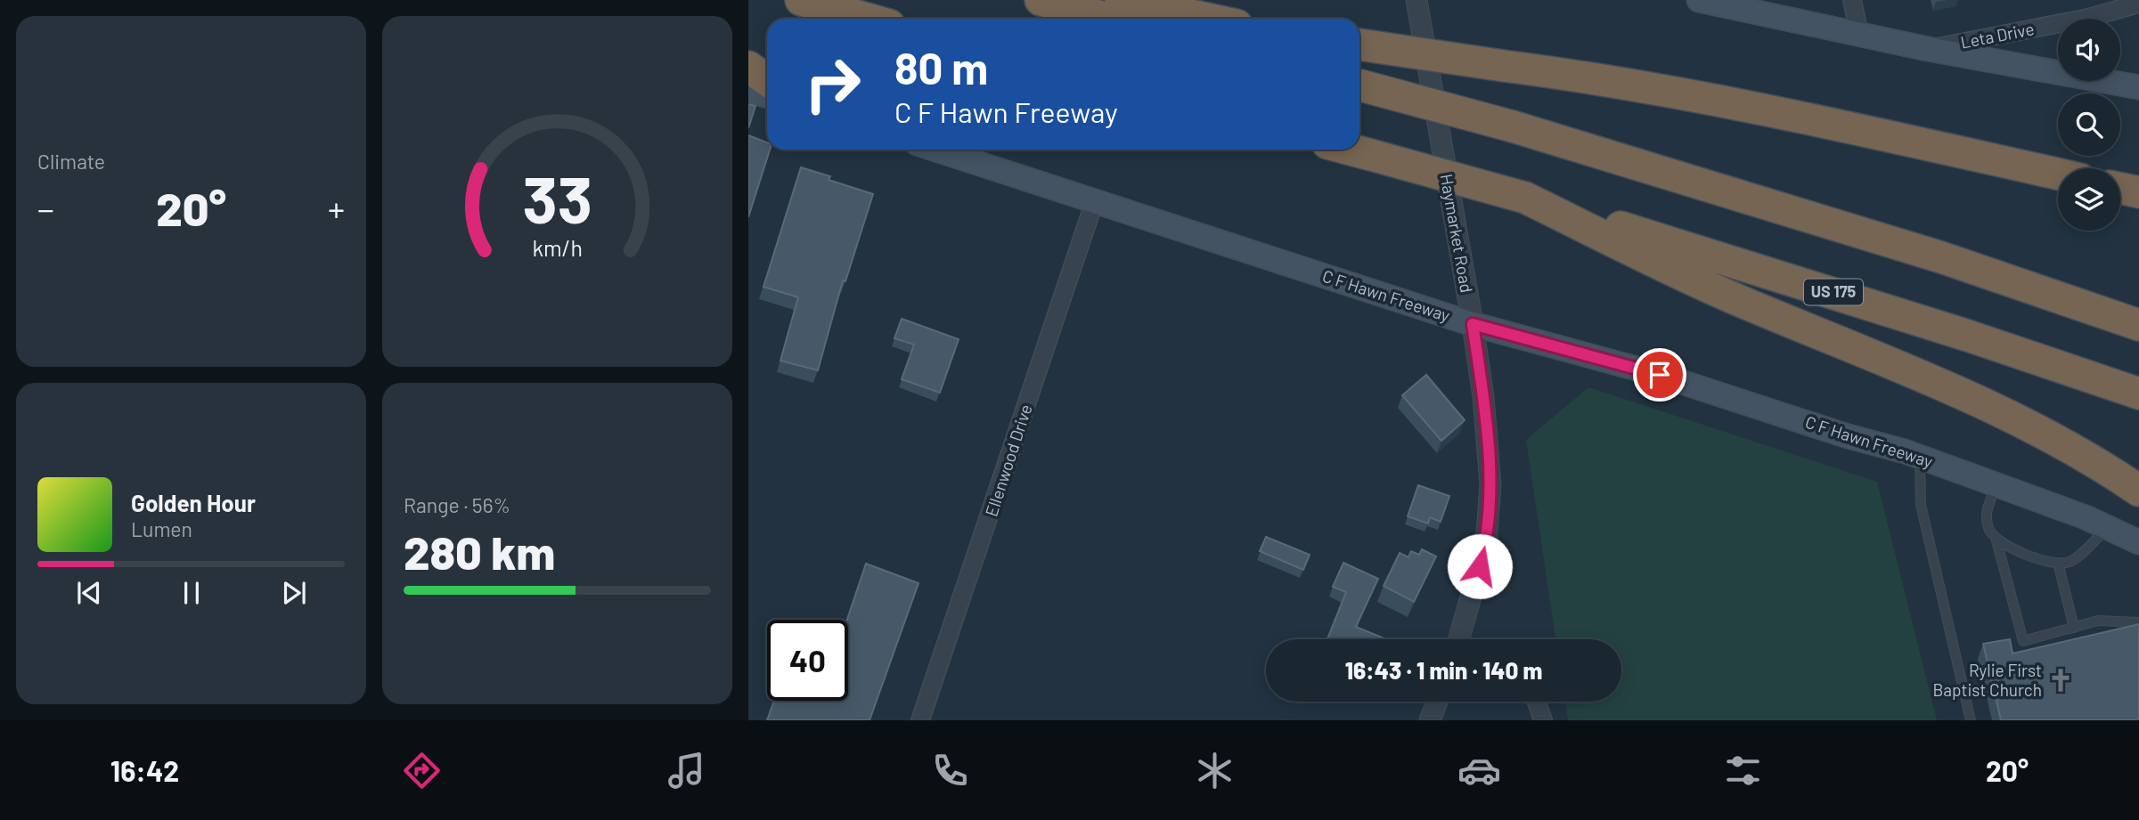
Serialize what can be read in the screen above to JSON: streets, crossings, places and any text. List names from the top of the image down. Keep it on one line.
{"streets":{"highway":["US 175"],"main road":["C F Hawn Freeway"],"street":["Leta Drive","Haymarket Road","Ellenwood Drive"]},"crossings":[["Haymarket Road","C F Hawn Freeway"],["C F Hawn Freeway","Ellenwood Drive"]],"places":{"church":["Rylie First Baptist Church"]},"page":{"tile":["Climate",["Range · 56%","280 km"]],"turn":["80 m","C F Hawn Freeway"],"heat":["−","20°","+"],"song":["Golden Hour","Lumen"],"limit":"40","trip":"16:43 · 1 min · 140 m","tabs":["16:42","20°"],"gauge":["33","km/h"]}}
